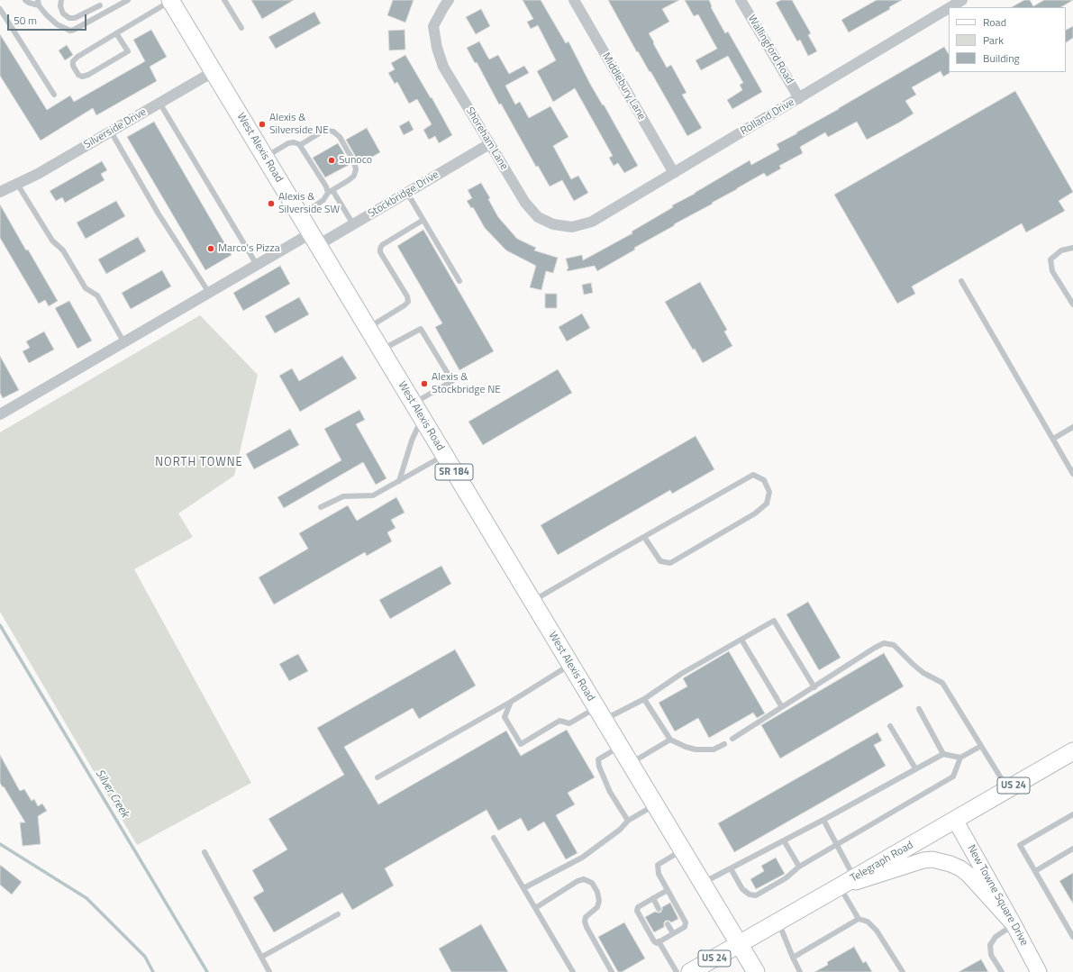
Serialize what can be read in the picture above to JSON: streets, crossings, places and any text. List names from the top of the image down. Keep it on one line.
{"streets":{"main road":["West Alexis Road","SR 184","US 24","Telegraph Road"],"street":["Wallingford Road","Middlebury Lane","Rolland Drive","Silverside Drive","Shoreham Lane","Stockbridge Drive","New Towne Square Drive"]},"crossings":[["Wallingford Road","Rolland Drive"],["Middlebury Lane","Rolland Drive"],["Rolland Drive","Shoreham Lane"],["Silverside Drive","West Alexis Road"],["Shoreham Lane","Stockbridge Drive"],["West Alexis Road","Stockbridge Drive"],["West Alexis Road","SR 184"],["West Alexis Road","Telegraph Road"],["SR 184","Telegraph Road"],["Telegraph Road","New Towne Square Drive"]],"districts":["NORTH TOWNE"],"water":["Silver Creek"],"places":["Alexis & Silverside NE","Sunoco","Alexis & Silverside SW","Marco's Pizza","Alexis & Stockbridge NE"],"legend":["Road","Park","Building"],"scale_bar":"50 m"}
